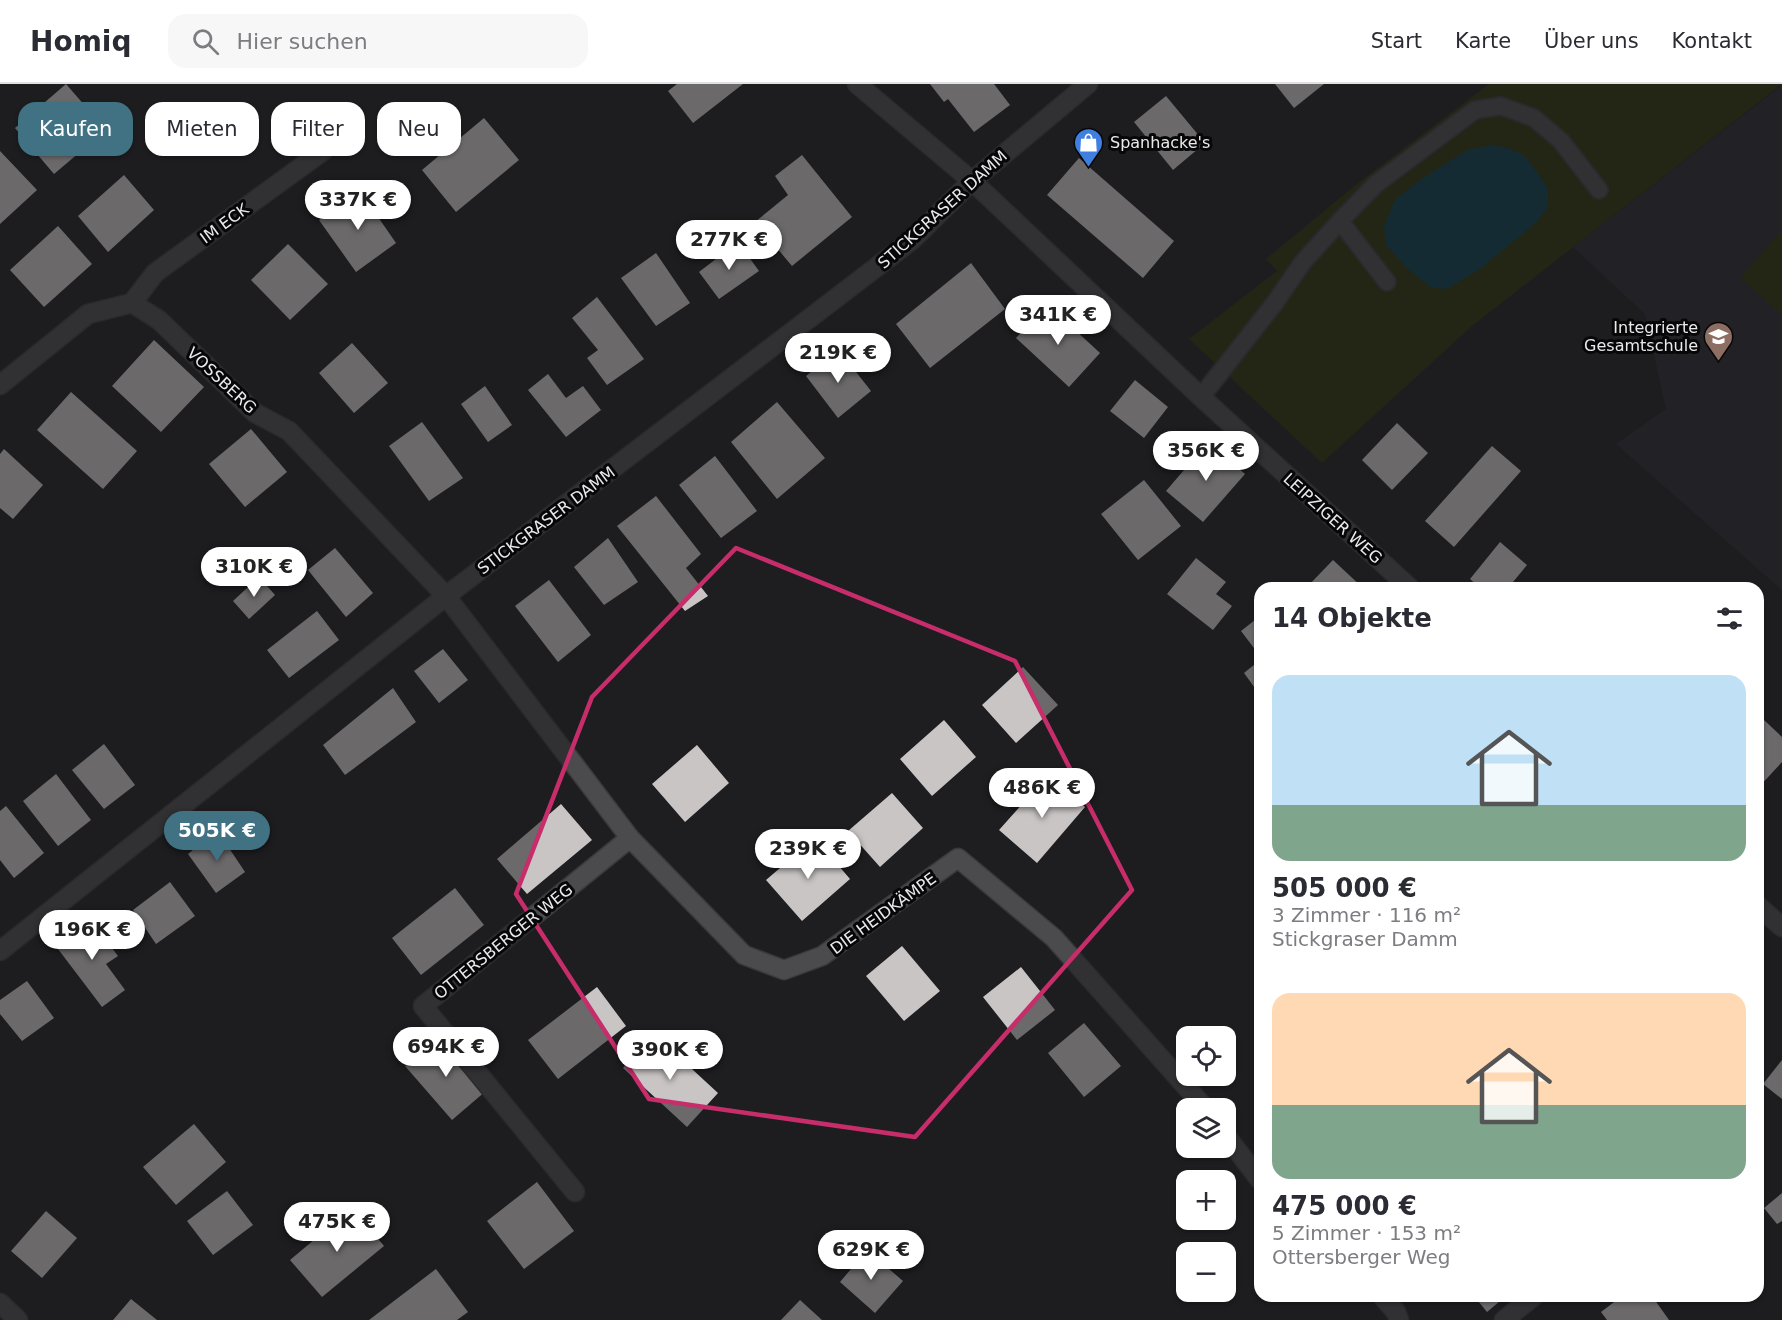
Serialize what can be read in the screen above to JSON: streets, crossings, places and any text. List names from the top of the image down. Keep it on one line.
{"streets":{"street":["STICKGRASER DAMM","IM ECK","VOSSBERG","LEIPZIGER WEG","DIE HEIDKÄMPE","OTTERSBERGER WEG"]},"crossings":[["STICKGRASER DAMM","VOSSBERG"],["STICKGRASER DAMM","LEIPZIGER WEG"],["STICKGRASER DAMM","DIE HEIDKÄMPE"],["IM ECK","VOSSBERG"],["VOSSBERG","DIE HEIDKÄMPE"],["DIE HEIDKÄMPE","OTTERSBERGER WEG"]],"places":{"shop":["Spanhacke's"],"school or university":["Integrierte Gesamtschule"]},"page":{"header":"Homiq","search":"Hier suchen","nav":["Start","Karte","Über uns","Kontakt"],"chip":["Kaufen","Mieten","Filter","Neu"],"price":["337K €","277K €","341K €","219K €","356K €","310K €","486K €","505K €","239K €","196K €","694K €","390K €","475K €","629K €"],"heading":"14 Objekte","list":[{"name":"505 000 €","note":"3 Zimmer · 116 m² · Stickgraser Damm"},{"name":"475 000 €","note":"5 Zimmer · 153 m² · Ottersberger Weg"}],"map_buttons":["+","−"]}}
